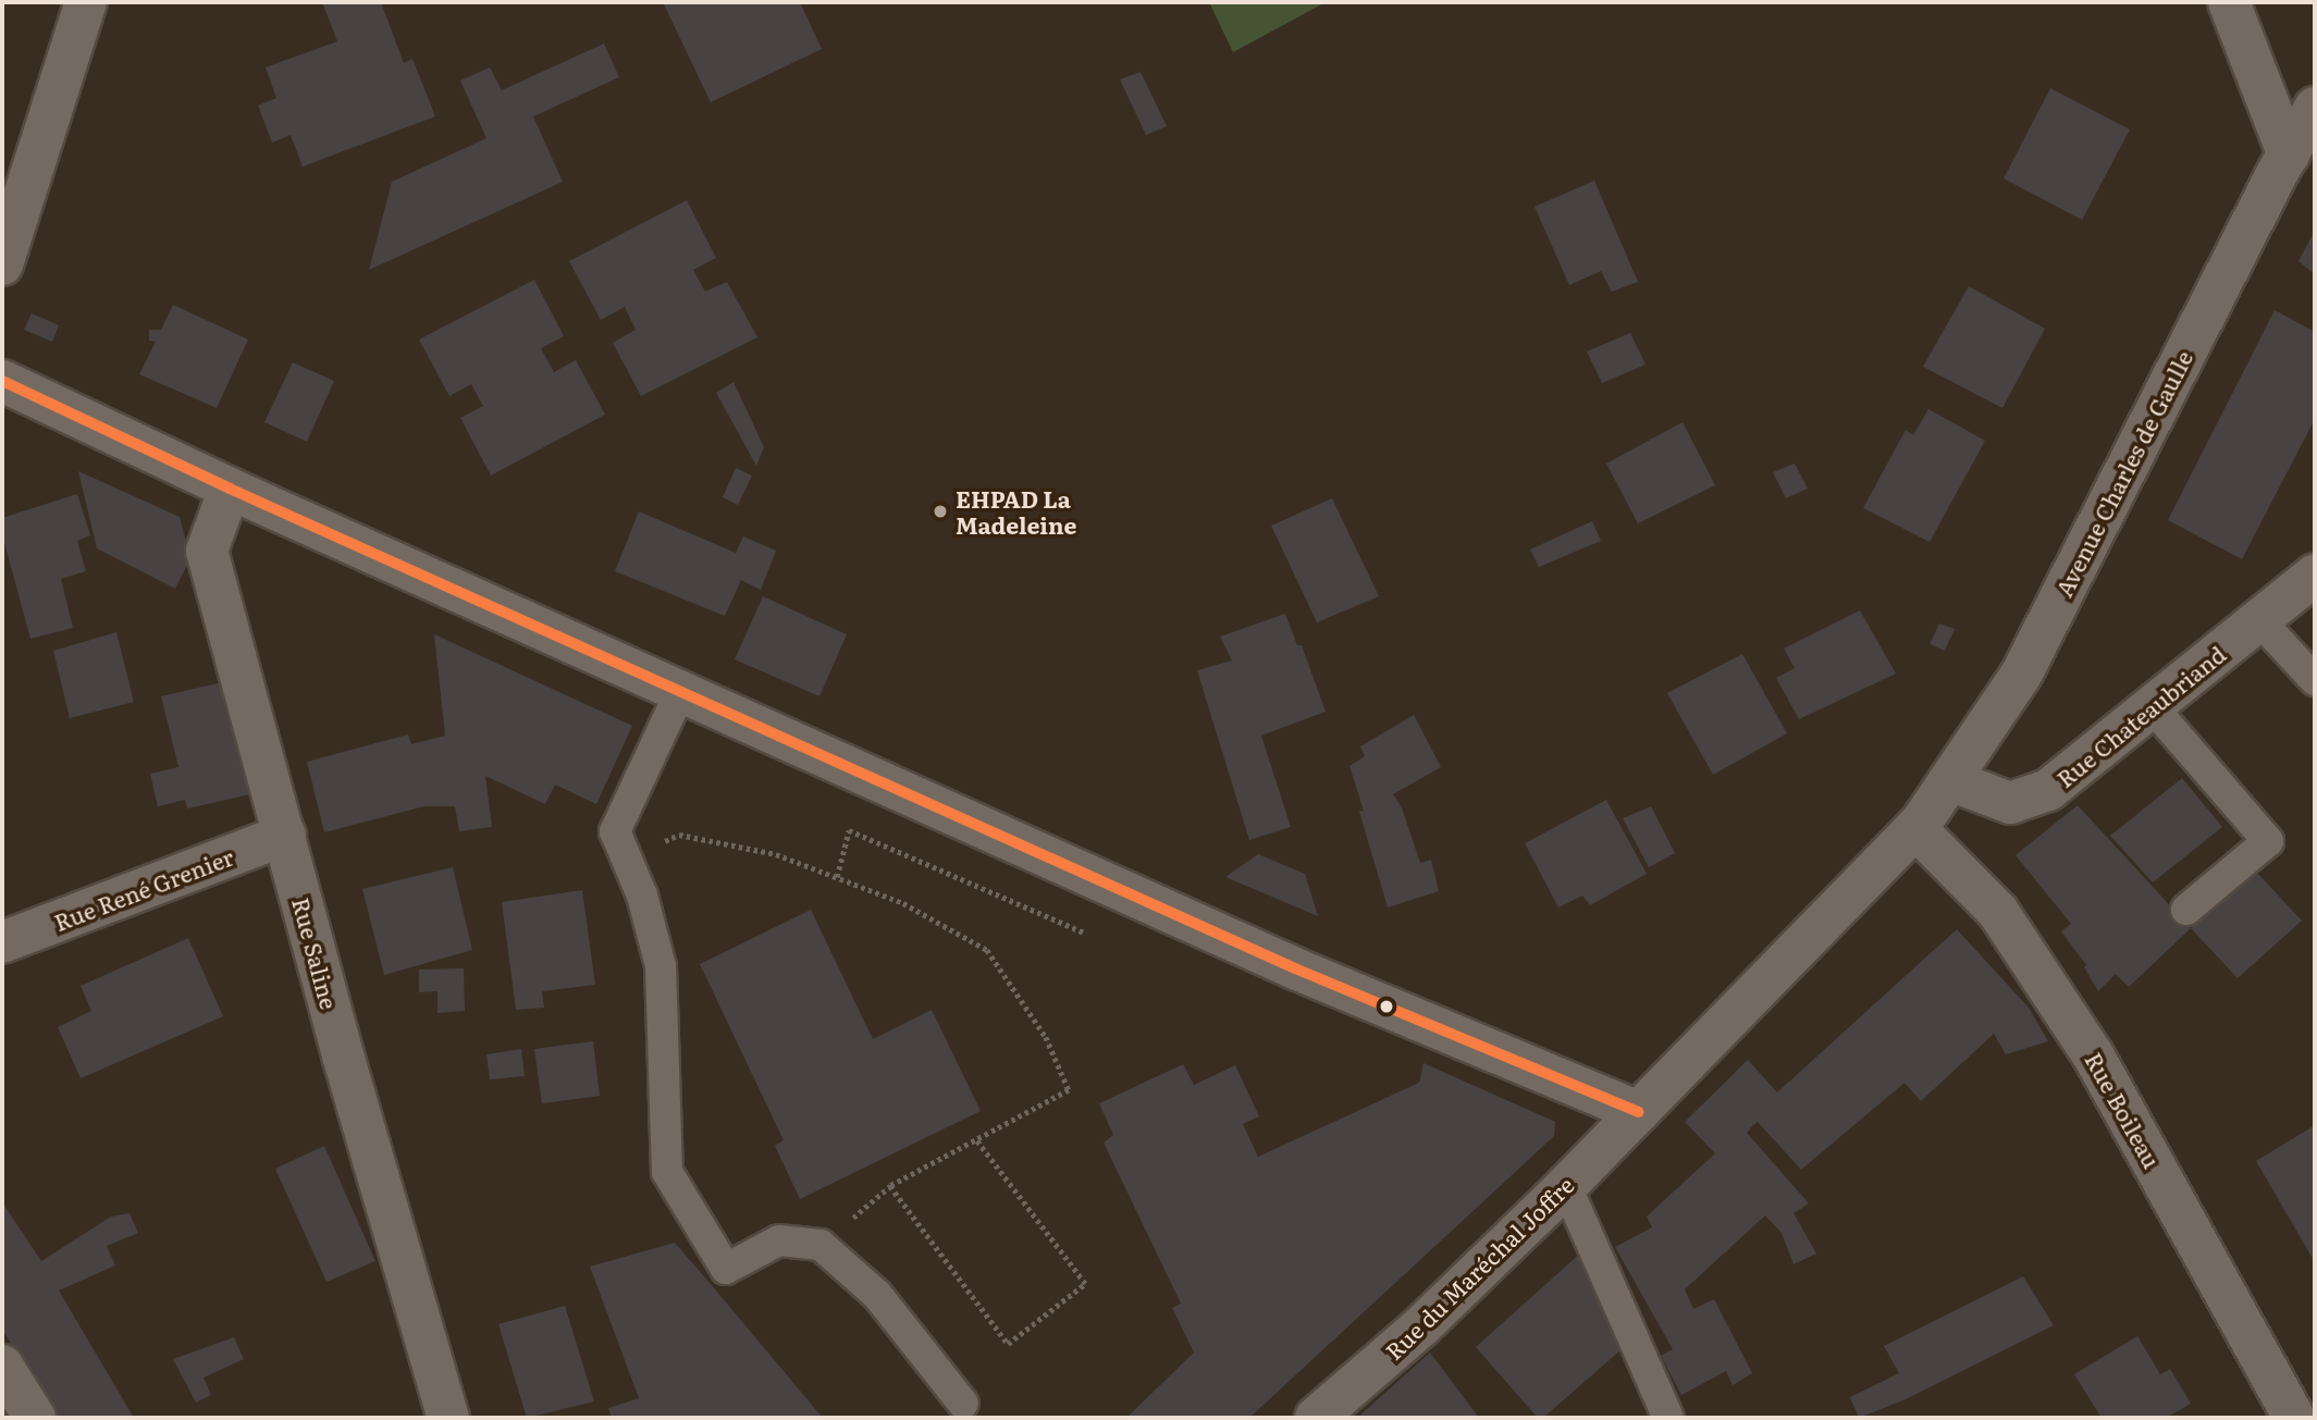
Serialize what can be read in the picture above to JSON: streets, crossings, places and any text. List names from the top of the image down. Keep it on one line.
{"streets":{"street":["Avenue Charles de Gaulle","Rue Chateaubriand","Rue René Grenier","Rue Saline","Rue Boileau","Rue du Maréchal Joffre"]},"crossings":[["Avenue Charles de Gaulle","Rue Chateaubriand"],["Avenue Charles de Gaulle","Rue Boileau"],["Avenue Charles de Gaulle","Rue du Maréchal Joffre"],["Rue René Grenier","Rue Saline"],["Rue Boileau","Rue du Maréchal Joffre"]],"places":["EHPAD La Madeleine"]}
